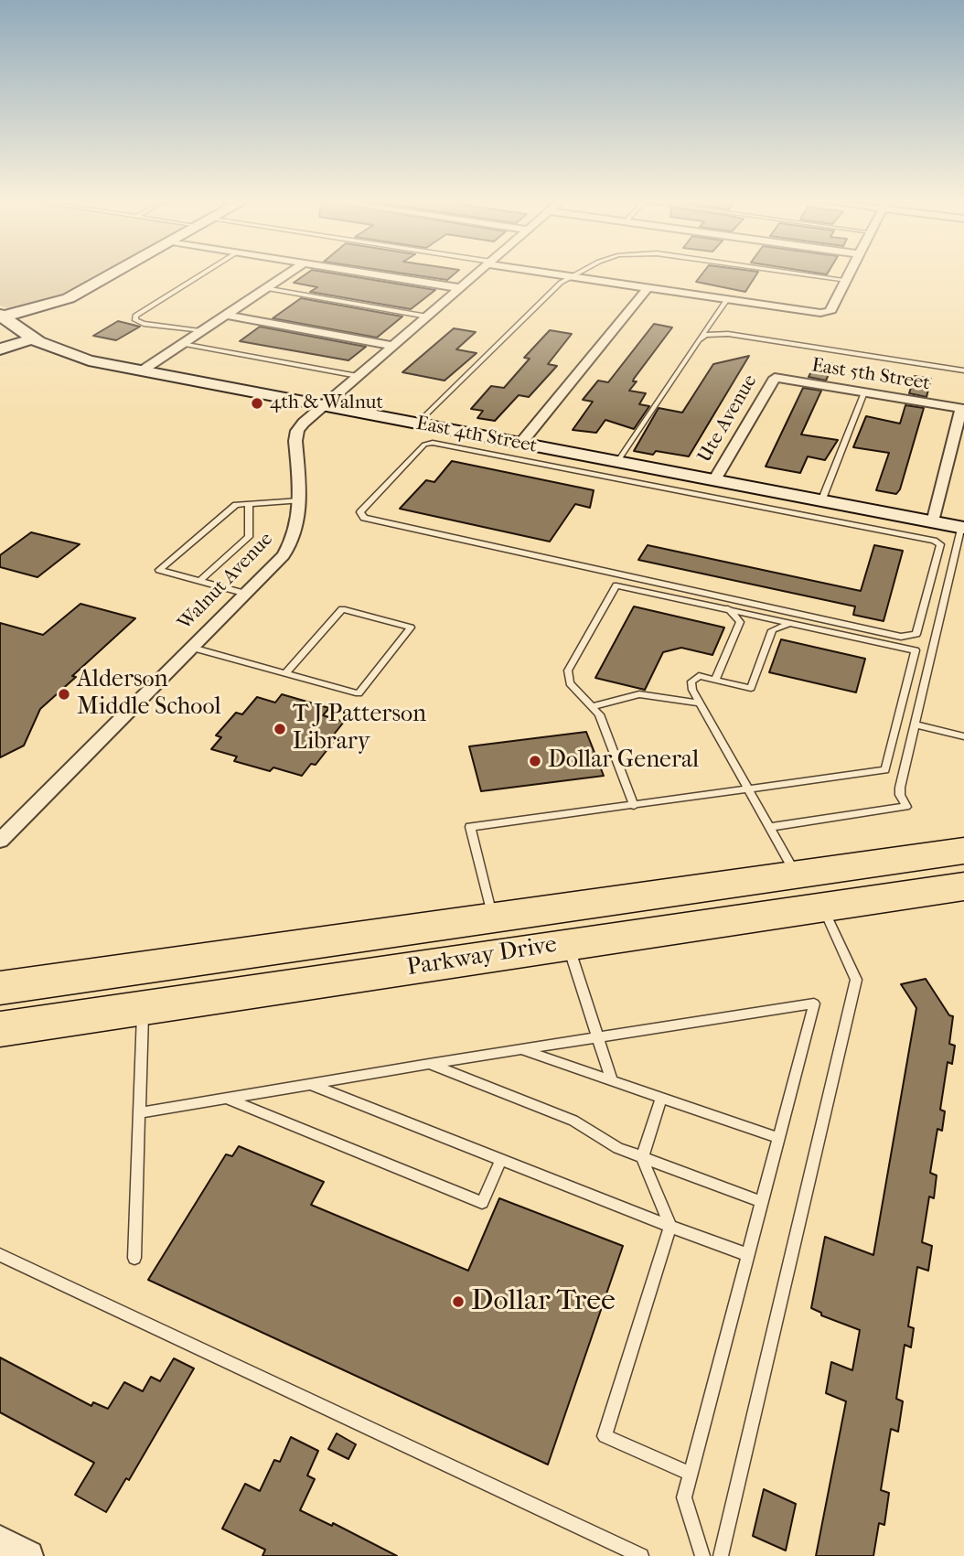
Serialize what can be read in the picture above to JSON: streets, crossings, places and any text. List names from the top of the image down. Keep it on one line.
{"streets":{"highway":["Parkway Drive"],"street":["East 5th Street","Ute Avenue","East 4th Street","Walnut Avenue"]},"crossings":[["East 5th Street","Ute Avenue"],["East 5th Street","East 4th Street"],["Ute Avenue","East 4th Street"],["East 4th Street","Walnut Avenue"]],"places":["4th & Walnut","Alderson Middle School","T J Patterson Library","Dollar General","Dollar Tree"]}
